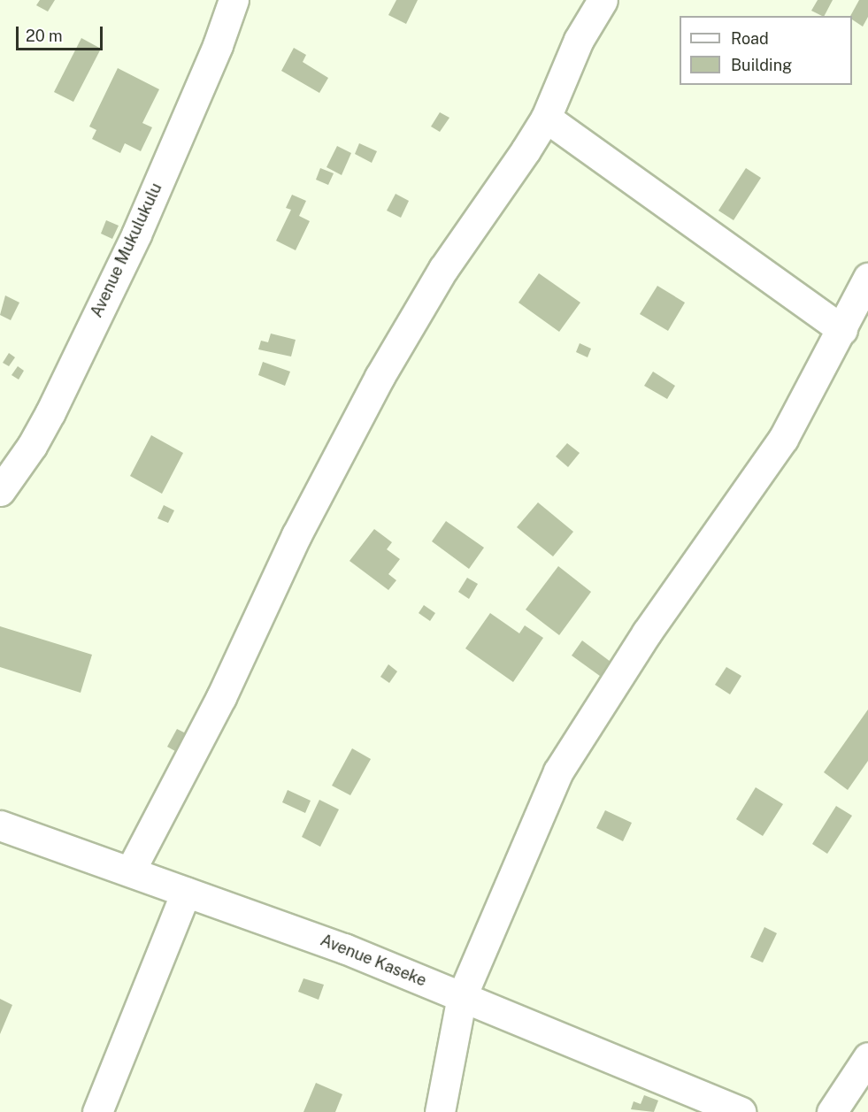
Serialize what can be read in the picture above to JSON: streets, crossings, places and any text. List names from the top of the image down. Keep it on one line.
{"streets":{"street":["Avenue Mukulukulu","Avenue Kaseke"]},"legend":["Road","Building"],"scale_bar":"20 m"}
